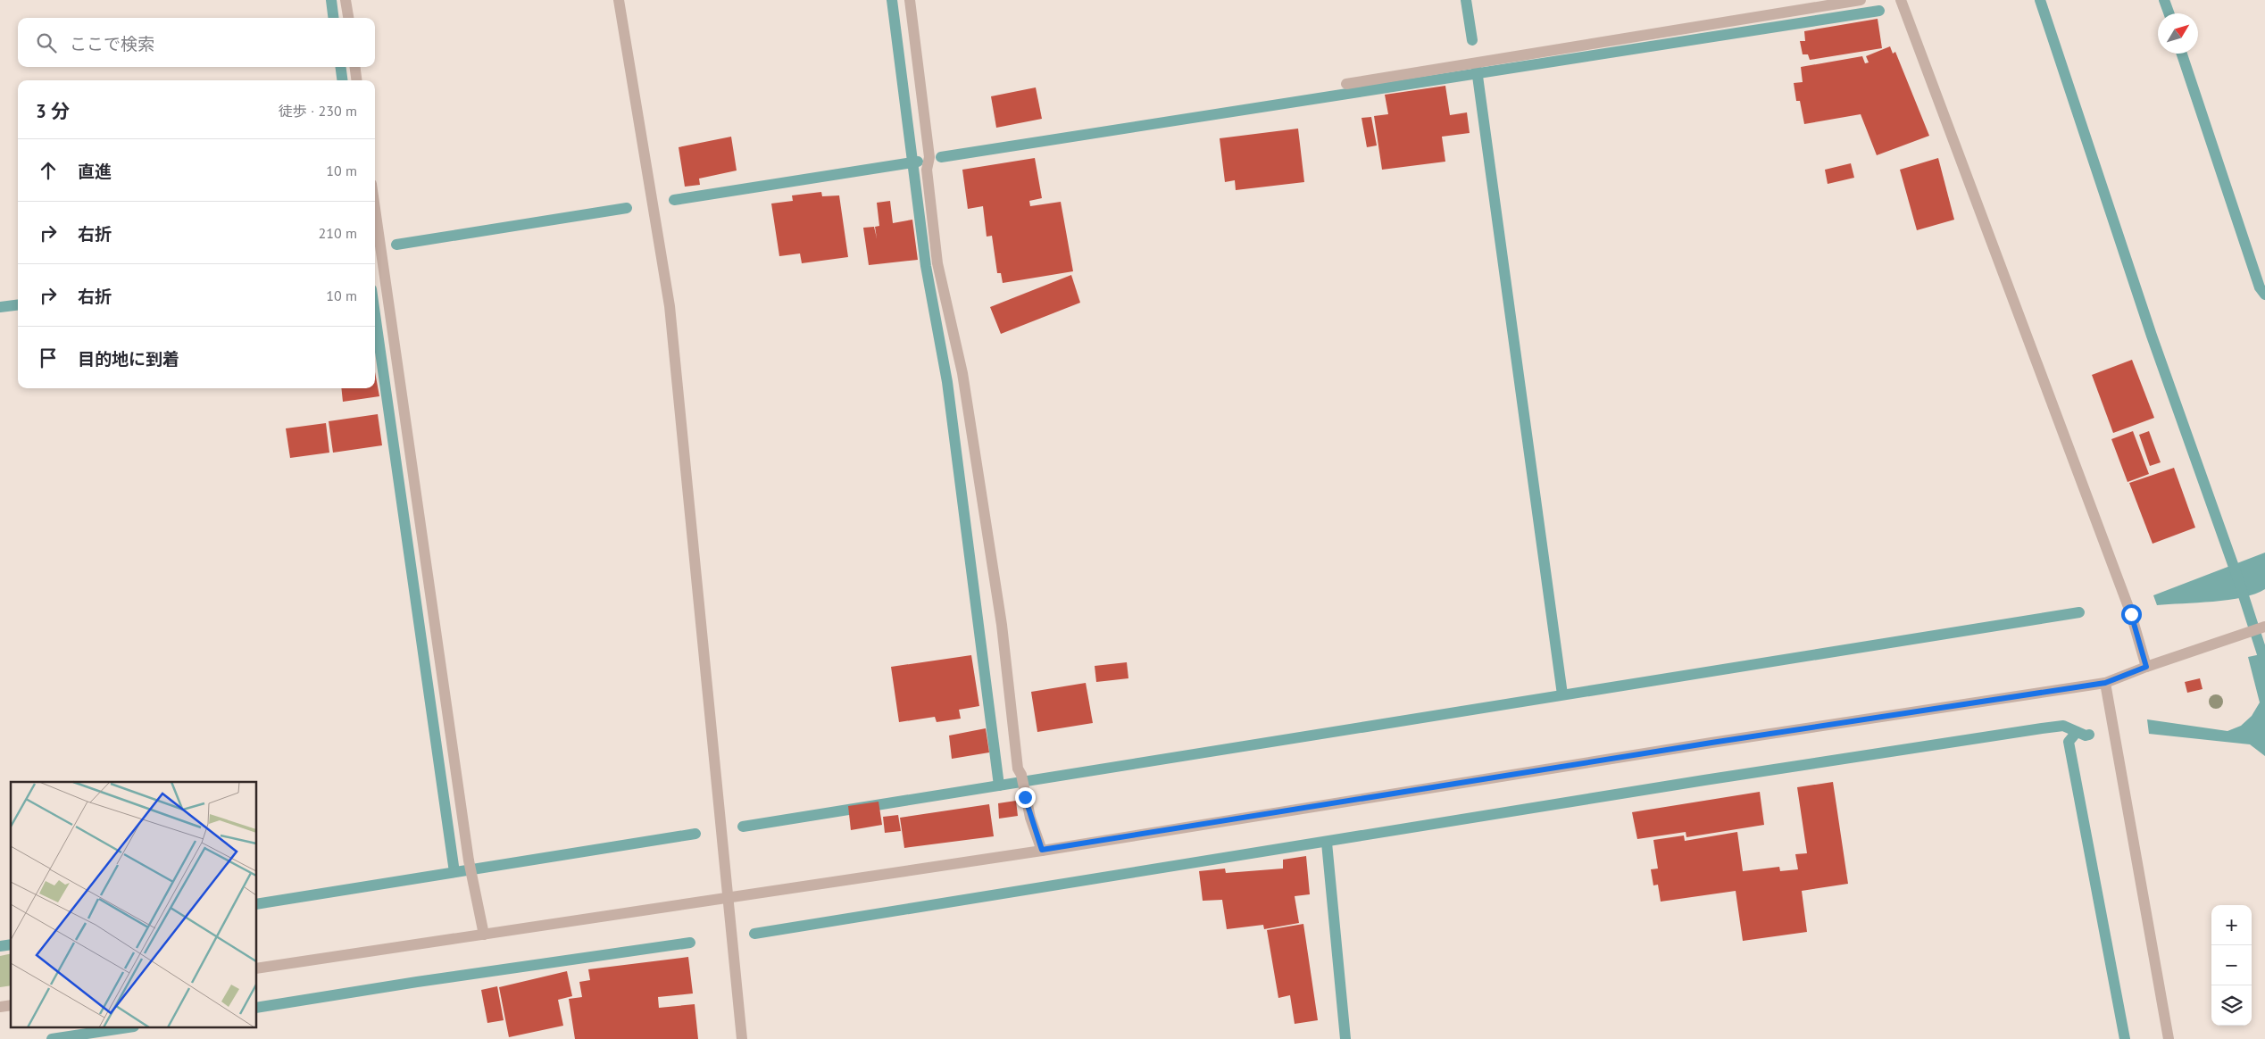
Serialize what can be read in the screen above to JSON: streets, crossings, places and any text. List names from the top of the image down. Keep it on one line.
{"north":"top right","page":{"search":"ここで検索","heading":["3 分","徒歩 · 230 m"],"list":[["直進","10 m"],["右折","210 m"],["右折","10 m"],"目的地に到着"],"map_buttons":["+","−"]}}
